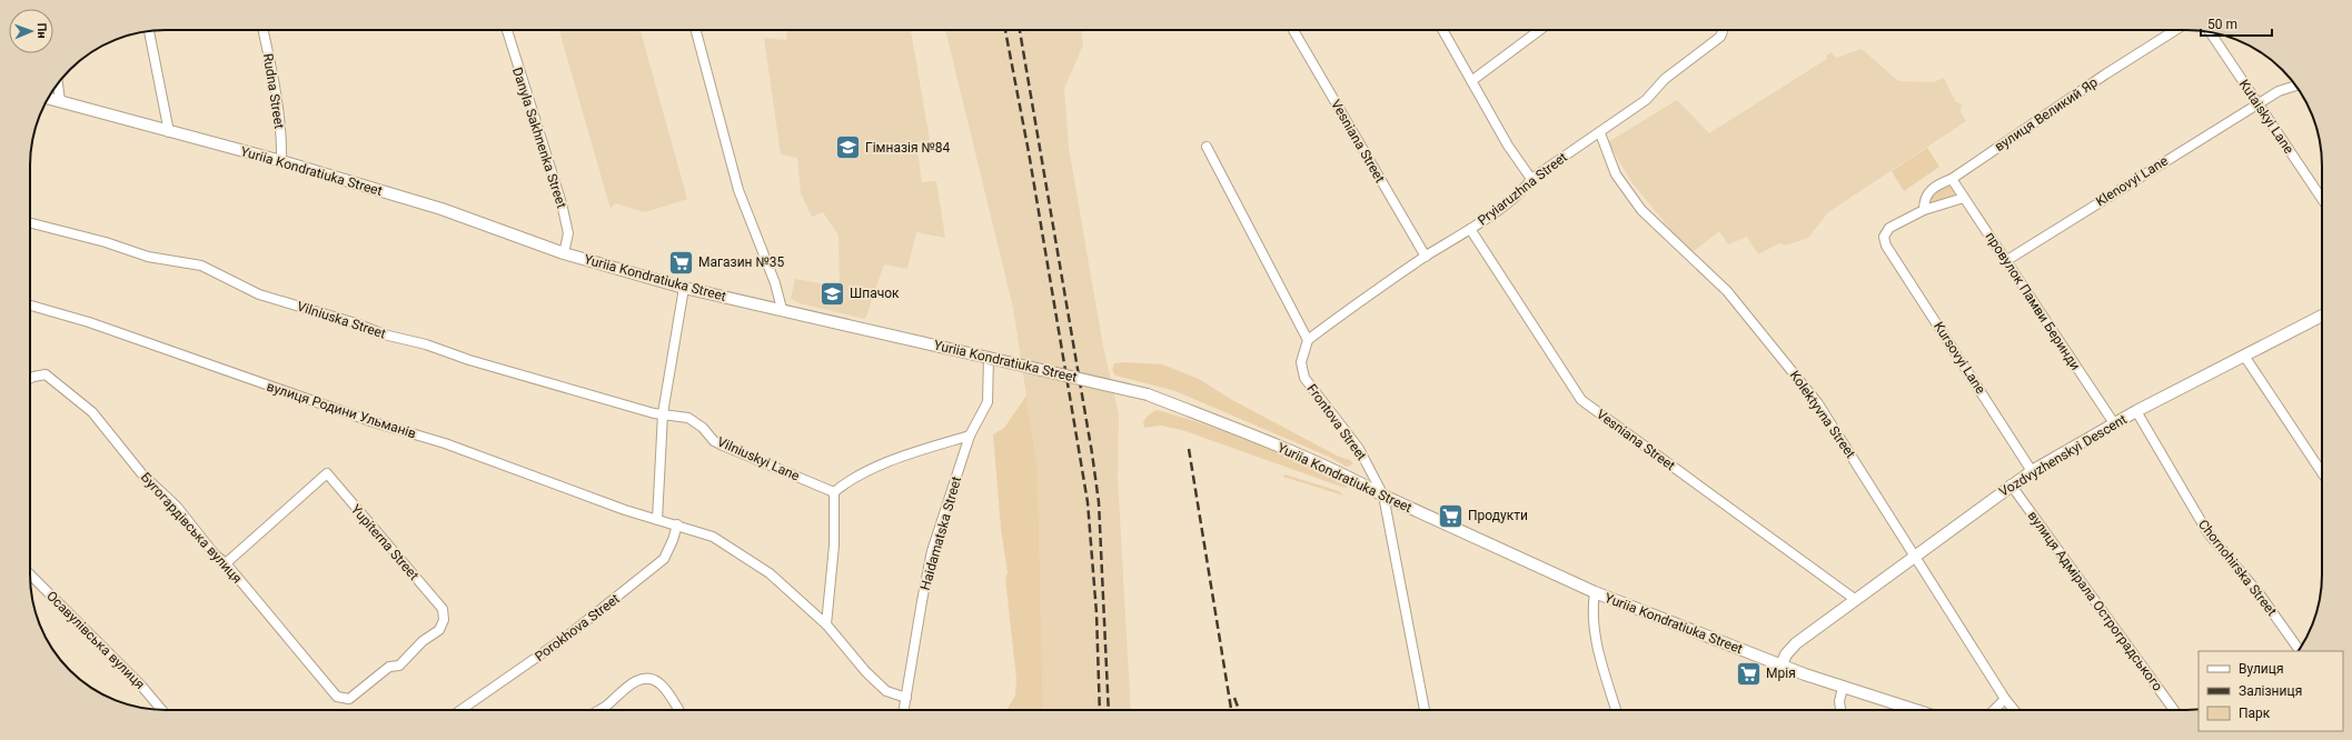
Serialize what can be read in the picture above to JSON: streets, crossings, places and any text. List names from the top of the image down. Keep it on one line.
{"streets":{"street":["Rudna Street","вулиця Великий Яр","Kutaiskyi Lane","Danyla Sakhnenka Street","Vesniana Street","Yuriia Kondratiuka Street","Klenovyi Lane","Pryiaruzhna Street","провулок Памви Беринди","Vilniuska Street","Kursovyi Lane","вулиця Родини Ульманів","Kolektyvna Street","Frontova Street","Vozdvyzhenskyi Descent","Vilniuskyi Lane","Бугогардівська вулиця","Haidamatska Street","Yupiterna Street","Chornohirska Street","вулиця Адмірала Остроградського","Porokhova Street","Осавулівська вулиця"]},"crossings":[["Rudna Street","Yuriia Kondratiuka Street"],["вулиця Великий Яр","провулок Памви Беринди"],["вулиця Великий Яр","Kursovyi Lane"],["Kutaiskyi Lane","Klenovyi Lane"],["Danyla Sakhnenka Street","Yuriia Kondratiuka Street"],["Vesniana Street","Pryiaruzhna Street"],["Vesniana Street","Vozdvyzhenskyi Descent"],["Yuriia Kondratiuka Street","Frontova Street"],["Yuriia Kondratiuka Street","Vozdvyzhenskyi Descent"],["Yuriia Kondratiuka Street","Haidamatska Street"],["Klenovyi Lane","провулок Памви Беринди"],["Pryiaruzhna Street","Kolektyvna Street"],["Pryiaruzhna Street","Frontova Street"],["провулок Памви Беринди","Vozdvyzhenskyi Descent"],["Vilniuska Street","Vilniuskyi Lane"],["Kursovyi Lane","Vozdvyzhenskyi Descent"],["вулиця Родини Ульманів","Haidamatska Street"],["вулиця Родини Ульманів","Porokhova Street"],["Kolektyvna Street","Vozdvyzhenskyi Descent"],["Vozdvyzhenskyi Descent","Chornohirska Street"],["Vozdvyzhenskyi Descent","вулиця Адмірала Остроградського"],["Бугогардівська вулиця","Yupiterna Street"]],"places":{"school or university":["Гімназія №84","Шпачок"],"supermarket":["Магазин №35","Продукти","Мрія"]},"legend":["Вулиця","Залізниця","Парк"],"scale_bar":"50 m","north":"right"}
